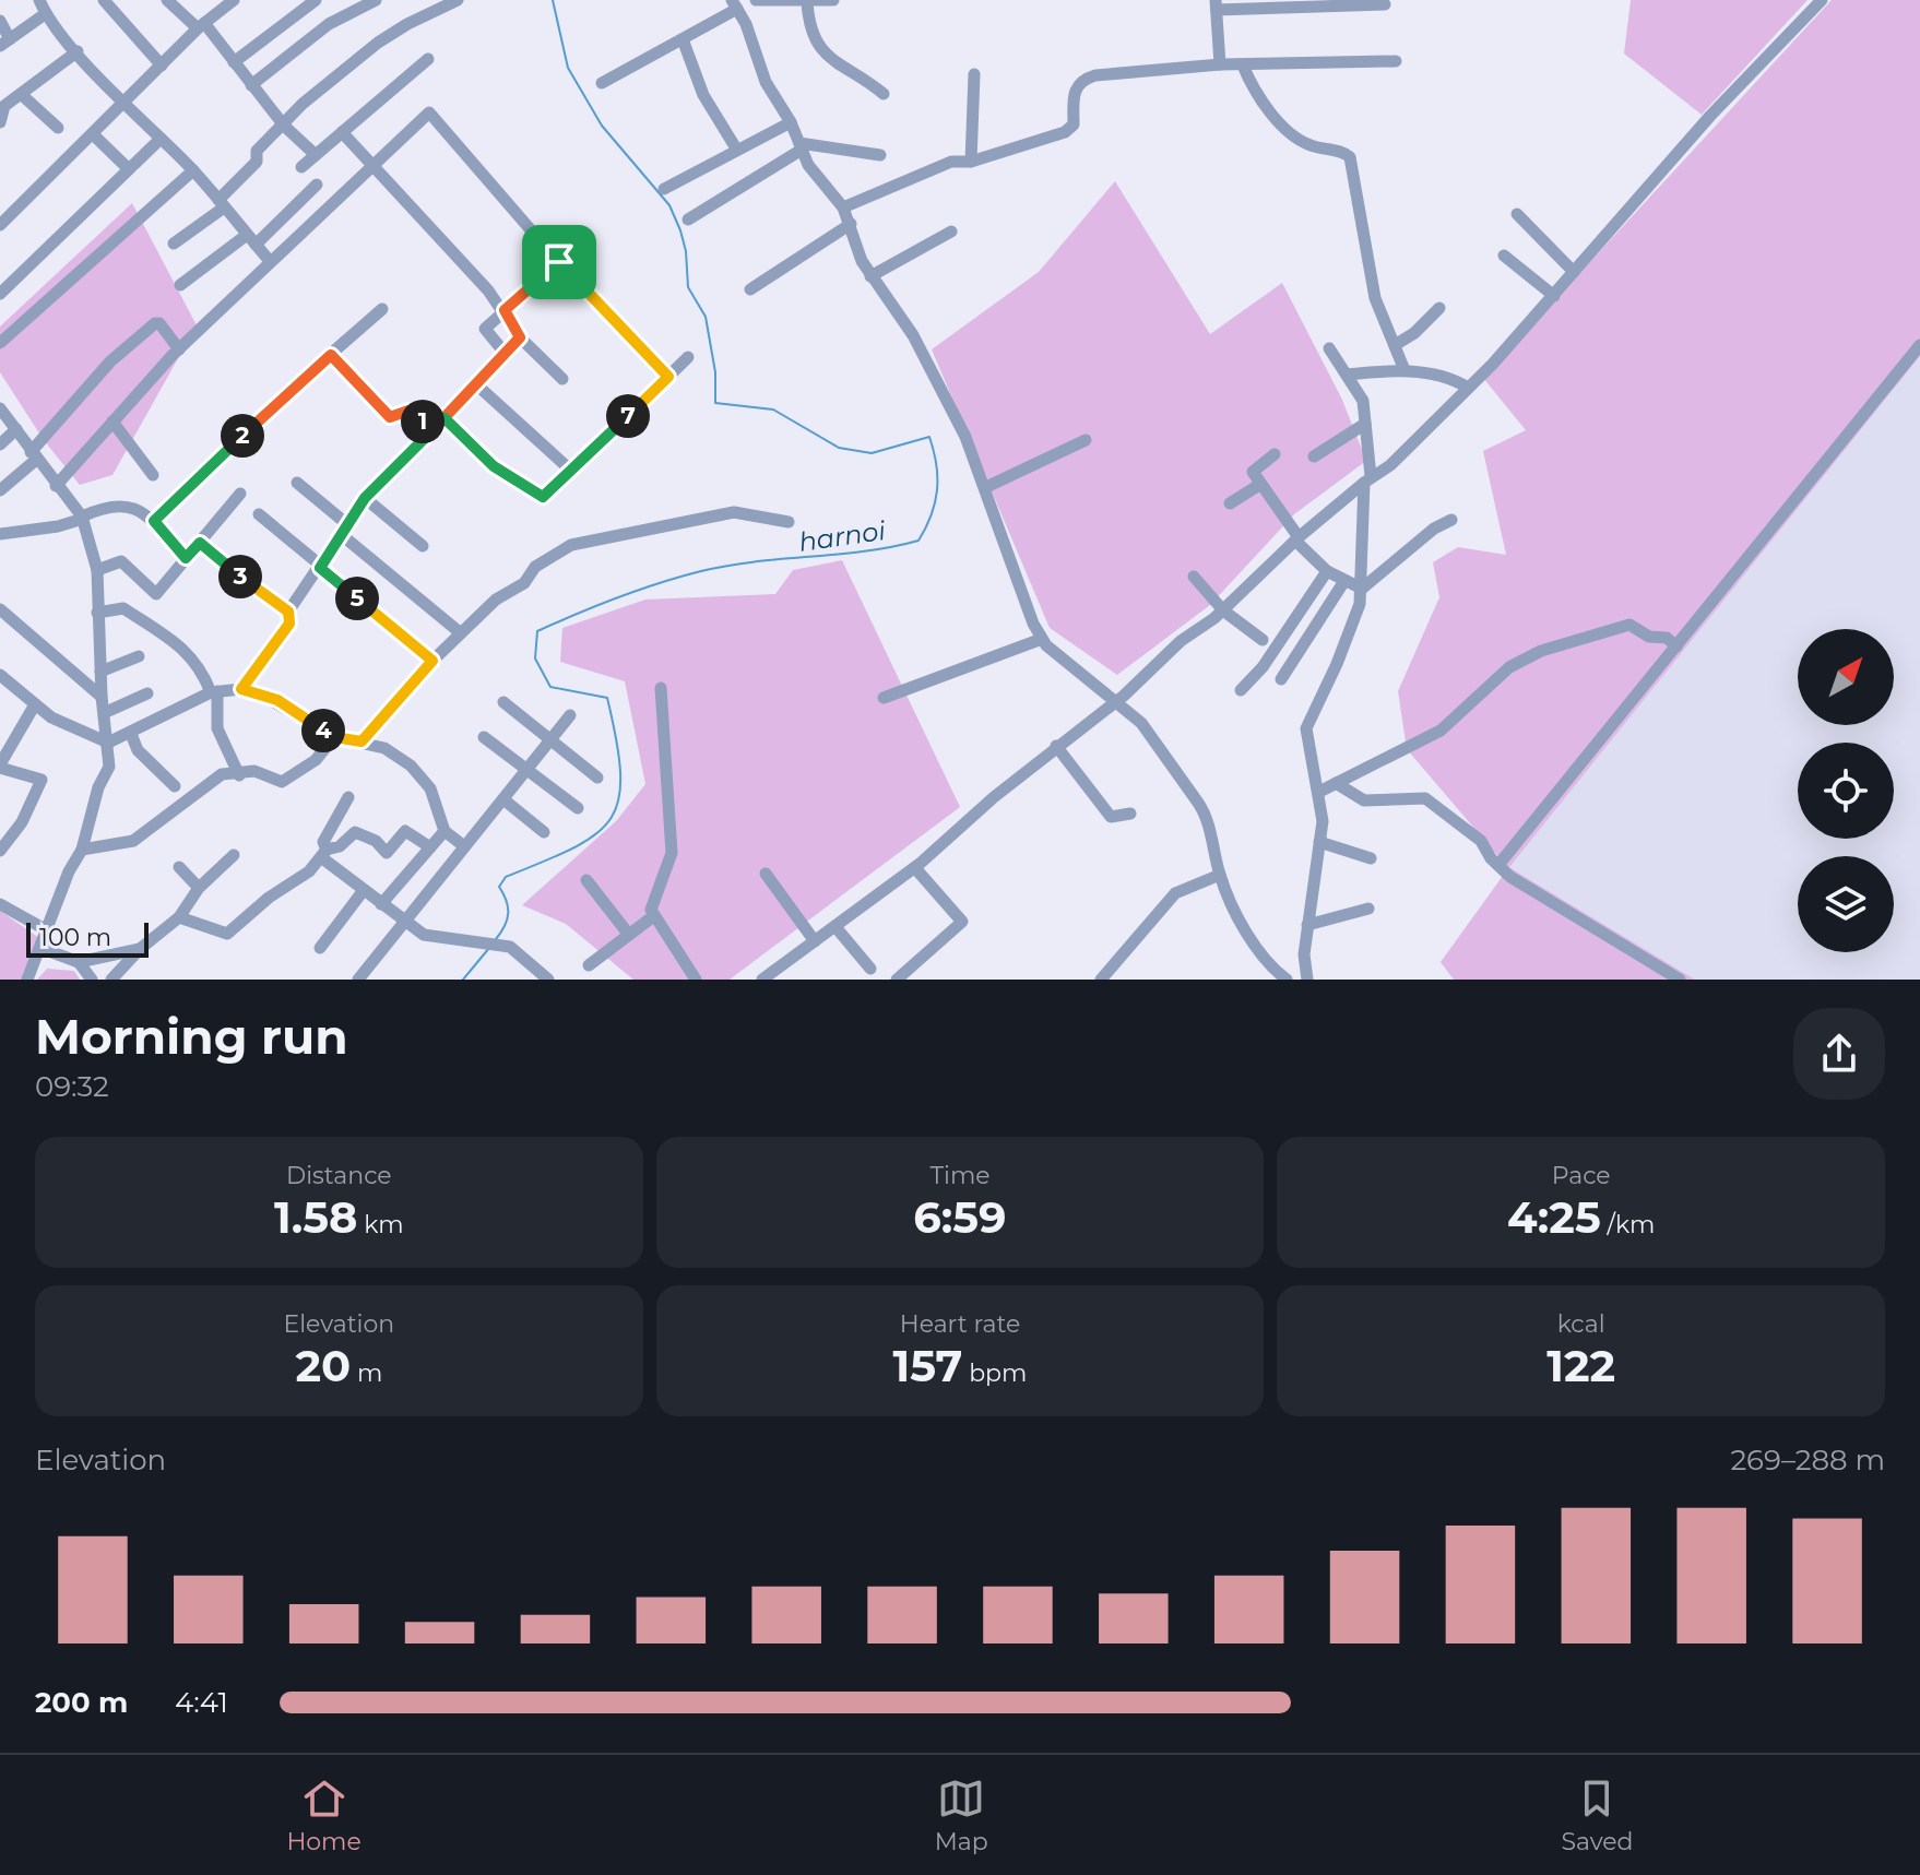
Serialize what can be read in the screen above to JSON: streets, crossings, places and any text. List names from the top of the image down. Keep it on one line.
{"water":["harnoi"],"scale_bar":"100 m","north":"top right","page":{"pins":["7","1","2","3","5","4"],"scale":"100 m","heading":["Morning run","09:32"],"stats":[["Distance","1.58 km"],["Time","6:59"],["Pace","4:25 /km"],["Elevation","20 m"],["Heart rate","157 bpm"],["kcal","122"]],"chart":["Elevation","269–288 m"],"list":[{"name":"200 m","note":"4:41"}],"tabs":["Home","Map","Saved"]}}
